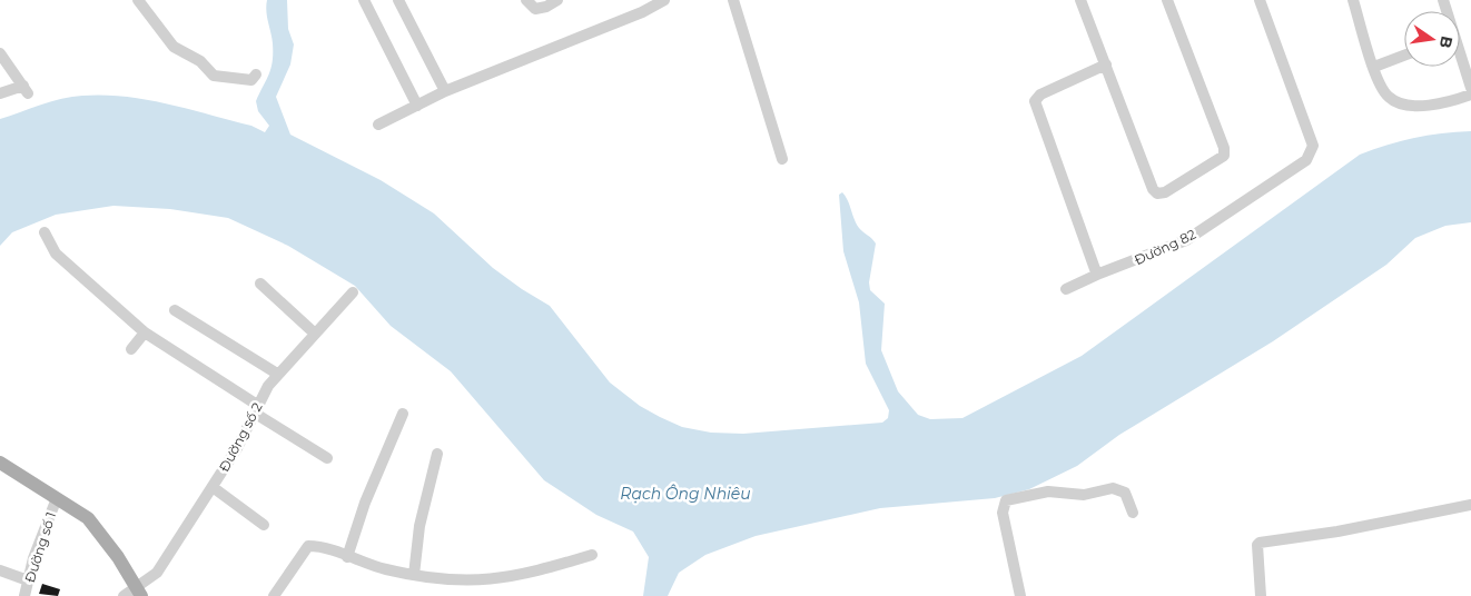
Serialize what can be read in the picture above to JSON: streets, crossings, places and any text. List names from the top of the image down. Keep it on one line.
{"streets":{"street":["Đường 82","Đường số 2","Đường số 1"]},"water":["Rạch Ông Nhiêu"],"north":"right"}
